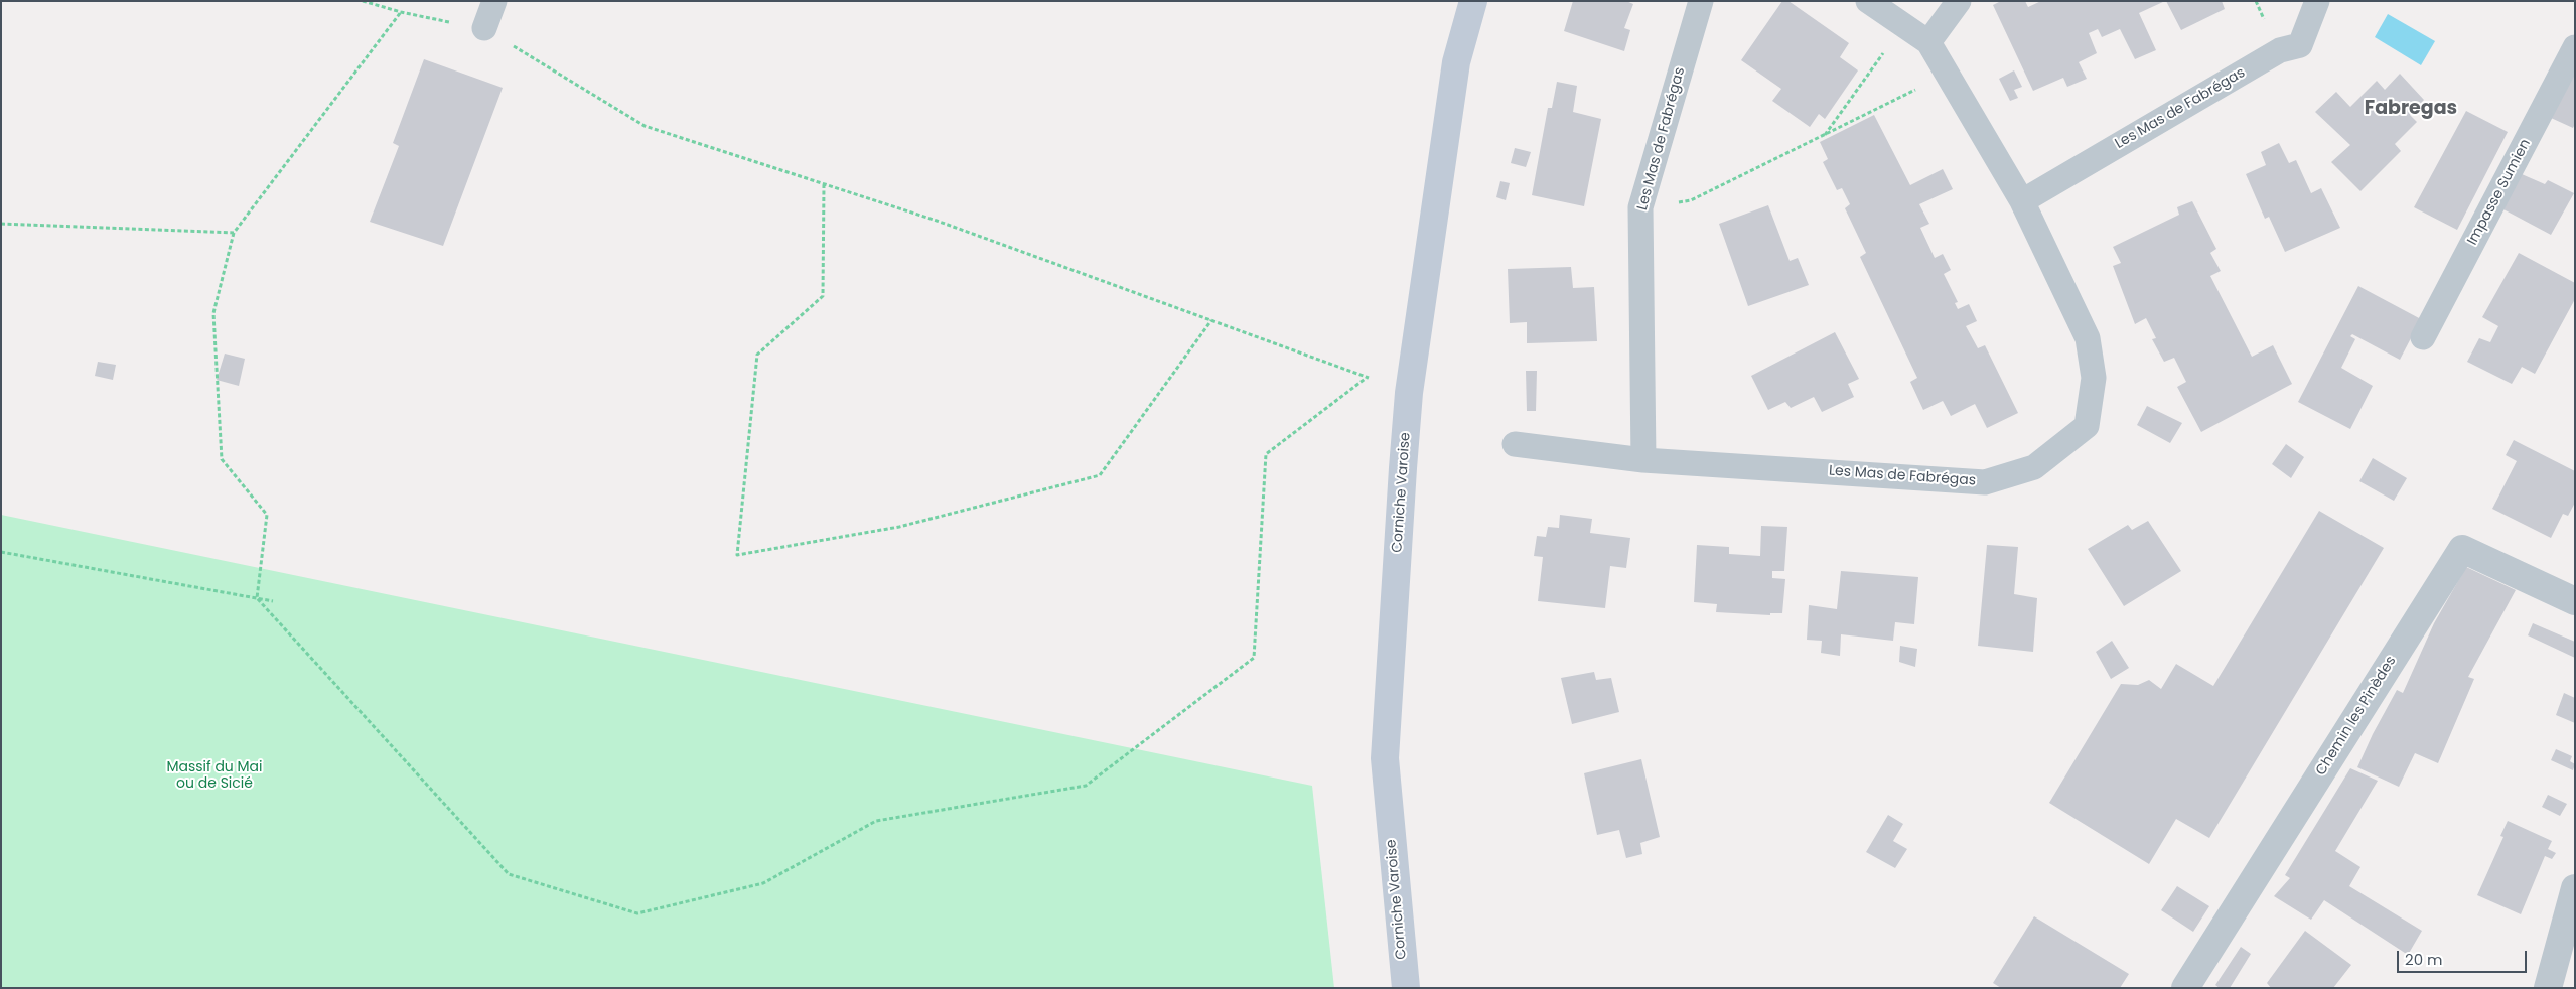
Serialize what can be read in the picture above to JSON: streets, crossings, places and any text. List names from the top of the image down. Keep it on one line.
{"streets":{"street":["Corniche Varoise","Chemin les Pinèdes"],"lane":["Les Mas de Fabrégas","Impasse Sumien"]},"districts":["Fabregas"],"parks":["Massif du Mai ou de Sicié"],"scale_bar":"20 m"}
